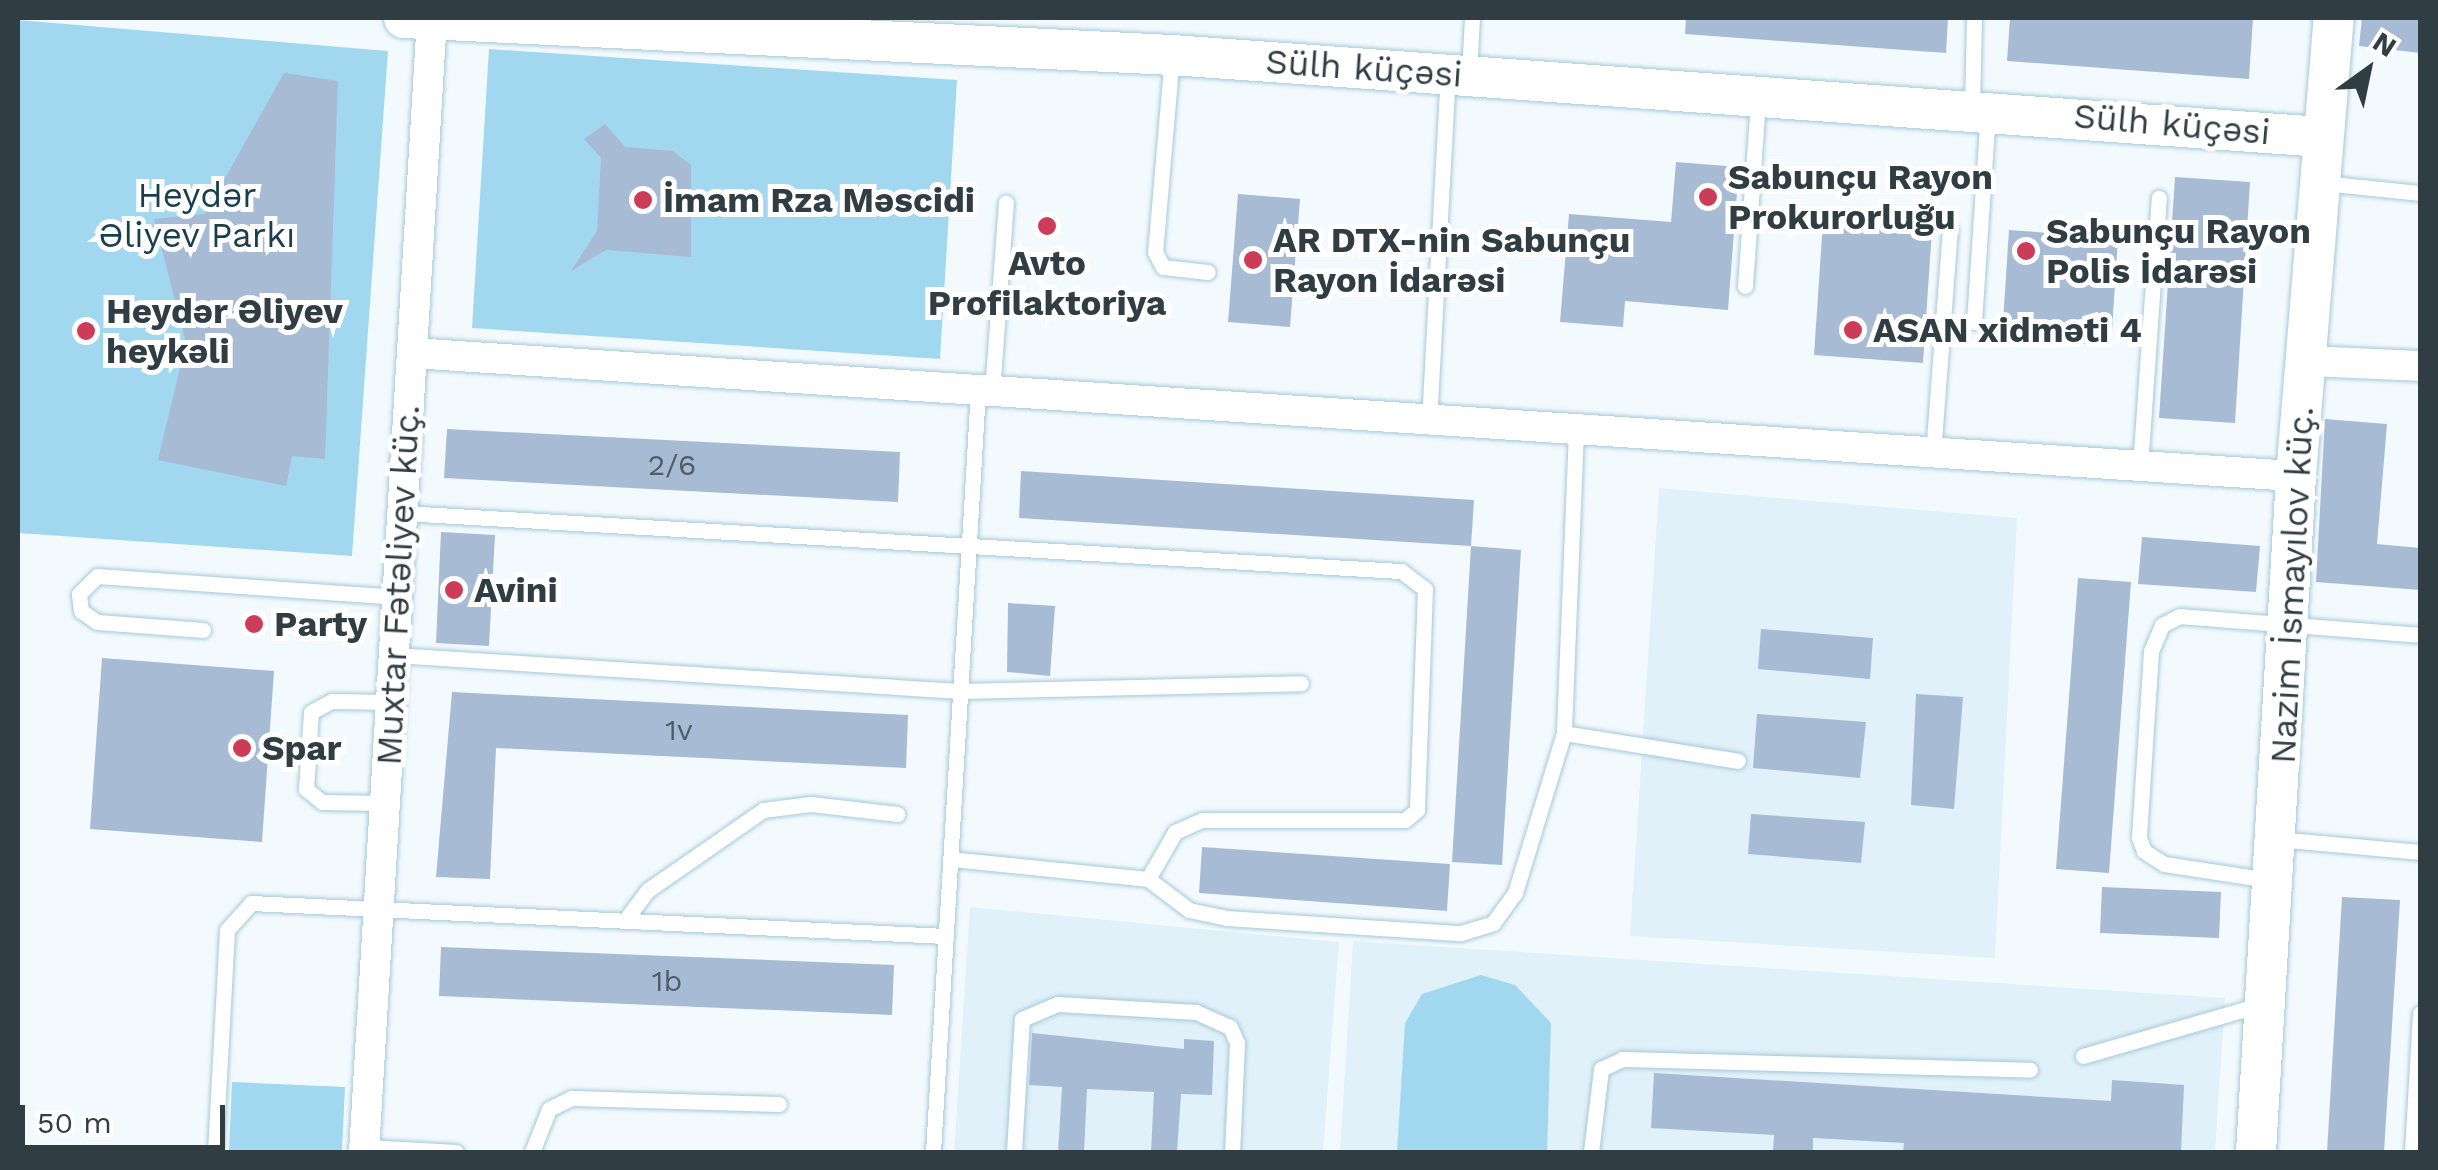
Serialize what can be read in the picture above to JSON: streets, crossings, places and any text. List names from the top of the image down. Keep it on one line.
{"streets":{"street":["Sülh küçəsi","Muxtar Fətəliyev küç.","Nazim İsmayılov küç."]},"crossings":[["Sülh küçəsi","Muxtar Fətəliyev küç."],["Sülh küçəsi","Nazim İsmayılov küç."]],"parks":["Heydər Əliyev Parkı"],"places":["Sabunçu Rayon Prokurorluğu","İmam Rza Məscidi","Avto Profilaktoriya","Sabunçu Rayon Polis İdarəsi","AR DTX-nin Sabunçu Rayon İdarəsi","ASAN xidməti 4","Heydər Əliyev heykəli","Avini","Party","Spar"],"house_numbers":["2/6","1v","1b"],"scale_bar":"50 m","north":"top right"}
